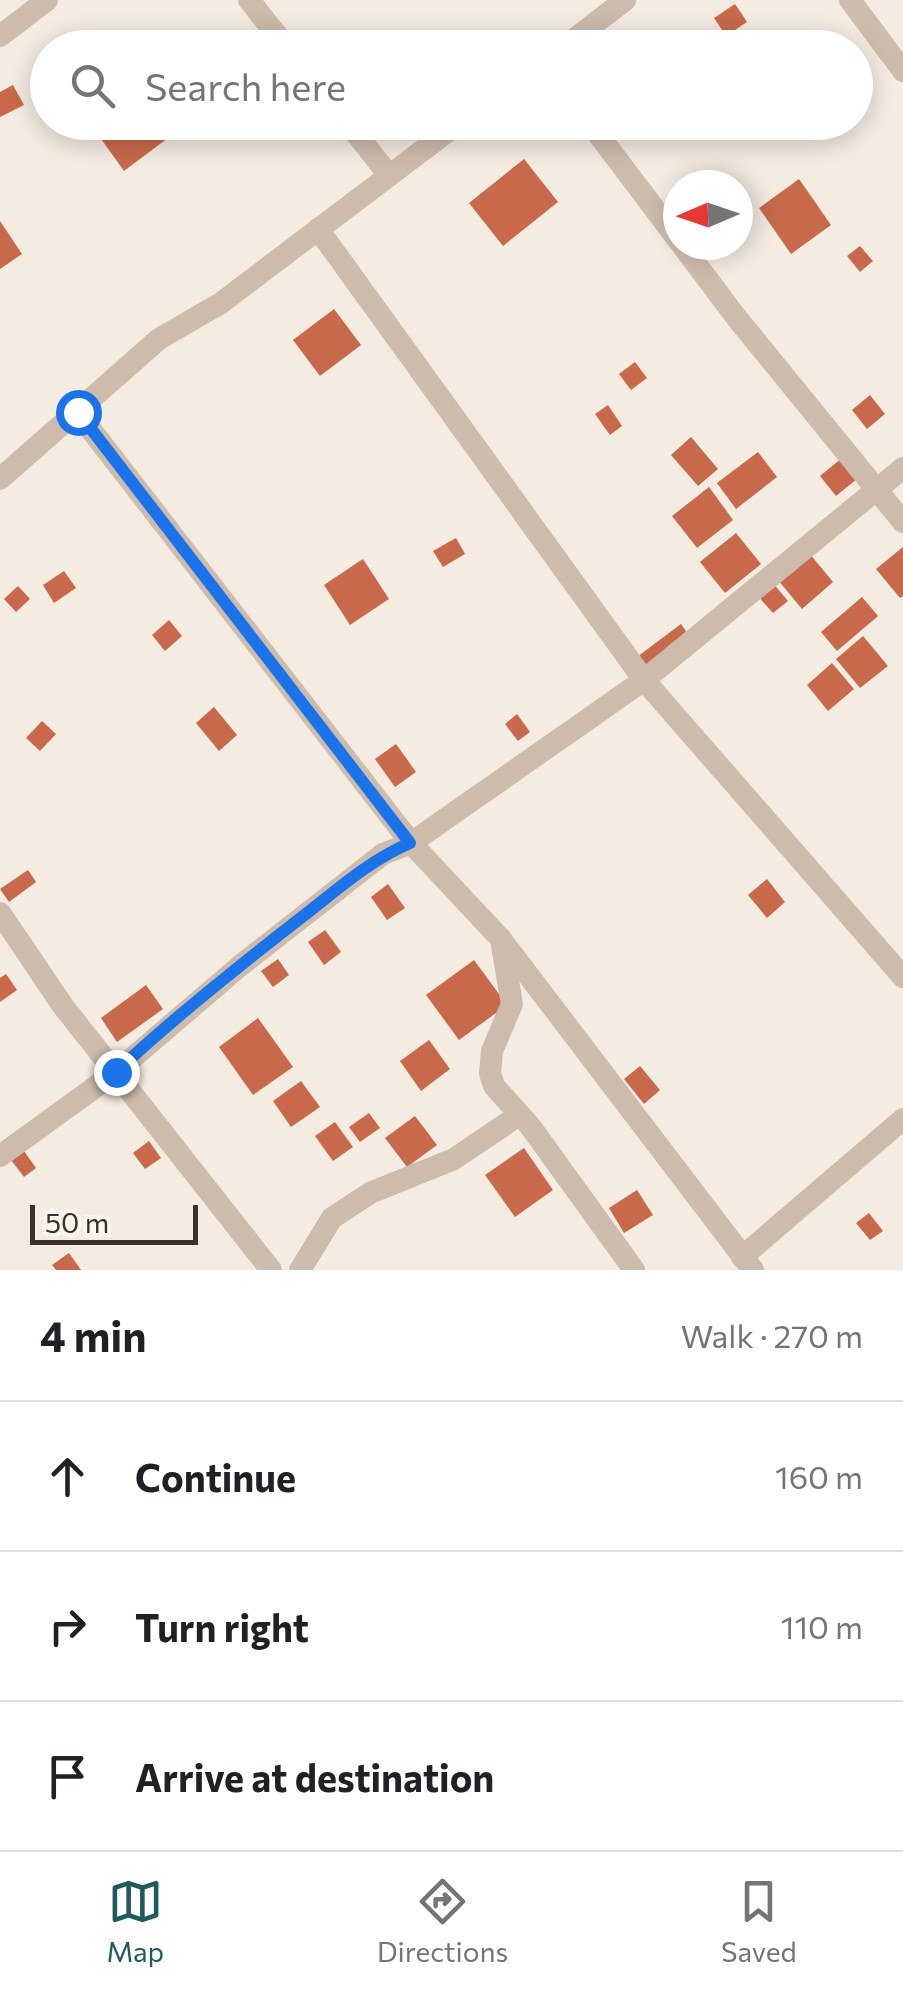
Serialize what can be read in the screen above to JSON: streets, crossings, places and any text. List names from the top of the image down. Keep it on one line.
{"scale_bar":"50 m","north":"left","page":{"search":"Search here","scale":"50 m","heading":["4 min","Walk · 270 m"],"list":[["Continue","160 m"],["Turn right","110 m"],"Arrive at destination"],"nav":["Map","Directions","Saved"]}}
